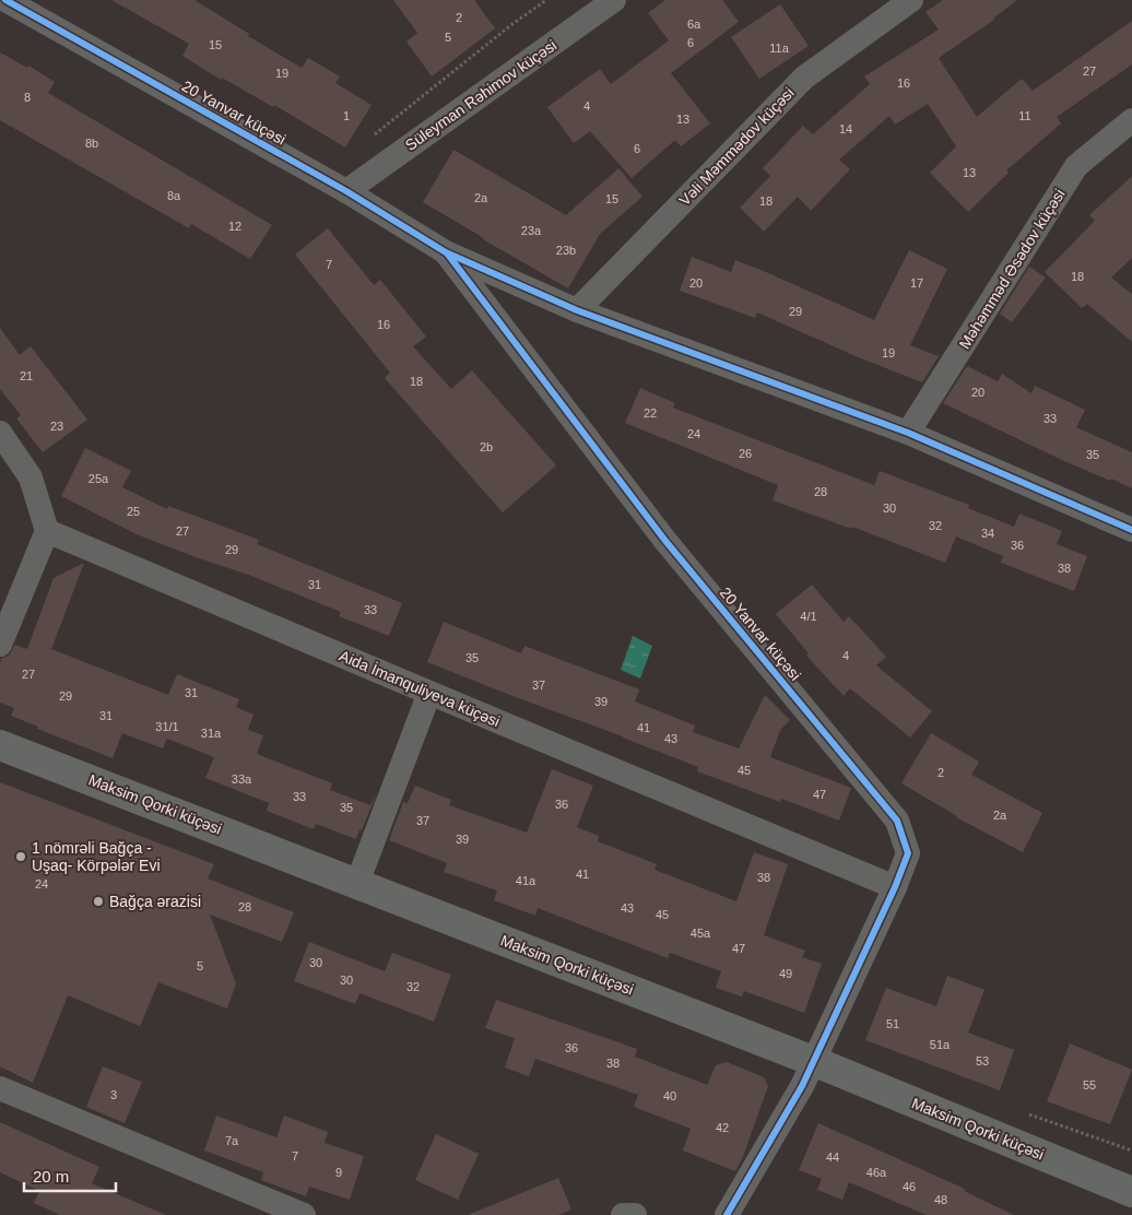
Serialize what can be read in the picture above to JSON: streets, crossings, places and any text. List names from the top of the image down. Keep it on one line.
{"streets":{"main road":["Maksim Qorki küçəsi"],"street":["Süleyman Rəhimov küçəsi","20 Yanvar küçəsi","Vəli Məmmədov küçəsi","Məhəmməd Əsədov küçəsi","Aida İmanquliyeva küçəsi"]},"crossings":[["Süleyman Rəhimov küçəsi","20 Yanvar küçəsi"],["20 Yanvar küçəsi","Vəli Məmmədov küçəsi"],["20 Yanvar küçəsi","Məhəmməd Əsədov küçəsi"],["20 Yanvar küçəsi","Aida İmanquliyeva küçəsi"],["20 Yanvar küçəsi","Maksim Qorki küçəsi"]],"places":["1 nömrəli Bağça - Uşaq- Körpələr Evi","Bağça ərazisi"],"house_numbers":["2","6a","5","6","15","11a","27","19","16","8","4","1","11","13","14","8b","6","13","8a","2a","15","18","12","23a","23b","7","18","20","17","29","16","19","21","18","20","22","33","23","24","2b","26","35","25a","28","30","25","32","27","34","36","29","38","31","33","4/1","4","35","27","37","31","29","39","31","31/1","41","31a","43","45","2","33a","47","33","36","35","2a","37","39","41","38","41a","24","28","43","45","45a","47","30","5","49","30","32","51","51a","36","53","38","55","3","40","42","7a","7","44","9","46a","46","48"],"scale_bar":"20 m"}
